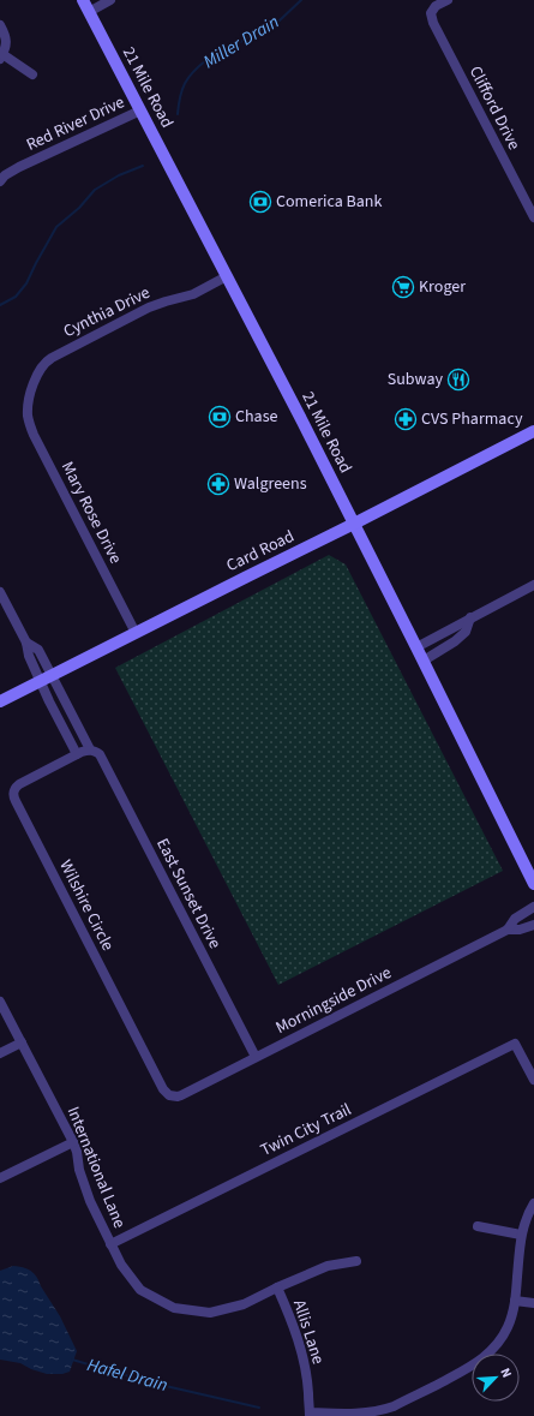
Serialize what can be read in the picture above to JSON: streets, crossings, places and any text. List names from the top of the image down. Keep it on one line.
{"streets":{"street":["21 Mile Road","Clifford Drive","Red River Drive","Cynthia Drive","Mary Rose Drive","Card Road","East Sunset Drive","Wilshire Circle","Morningside Drive","Twin City Trail","International Lane","Allis Lane"]},"crossings":[["21 Mile Road","Red River Drive"],["21 Mile Road","Cynthia Drive"],["21 Mile Road","Card Road"],["Cynthia Drive","Mary Rose Drive"],["Mary Rose Drive","Card Road"],["Card Road","East Sunset Drive"],["East Sunset Drive","Morningside Drive"],["Wilshire Circle","Morningside Drive"],["Twin City Trail","International Lane"],["International Lane","Allis Lane"]],"water":["Miller Drain","Hafel Drain"],"places":{"bank":["Comerica Bank","Chase"],"supermarket":["Kroger"],"restaurant":["Subway"],"pharmacy":["CVS Pharmacy","Walgreens"]},"north":"top right"}
